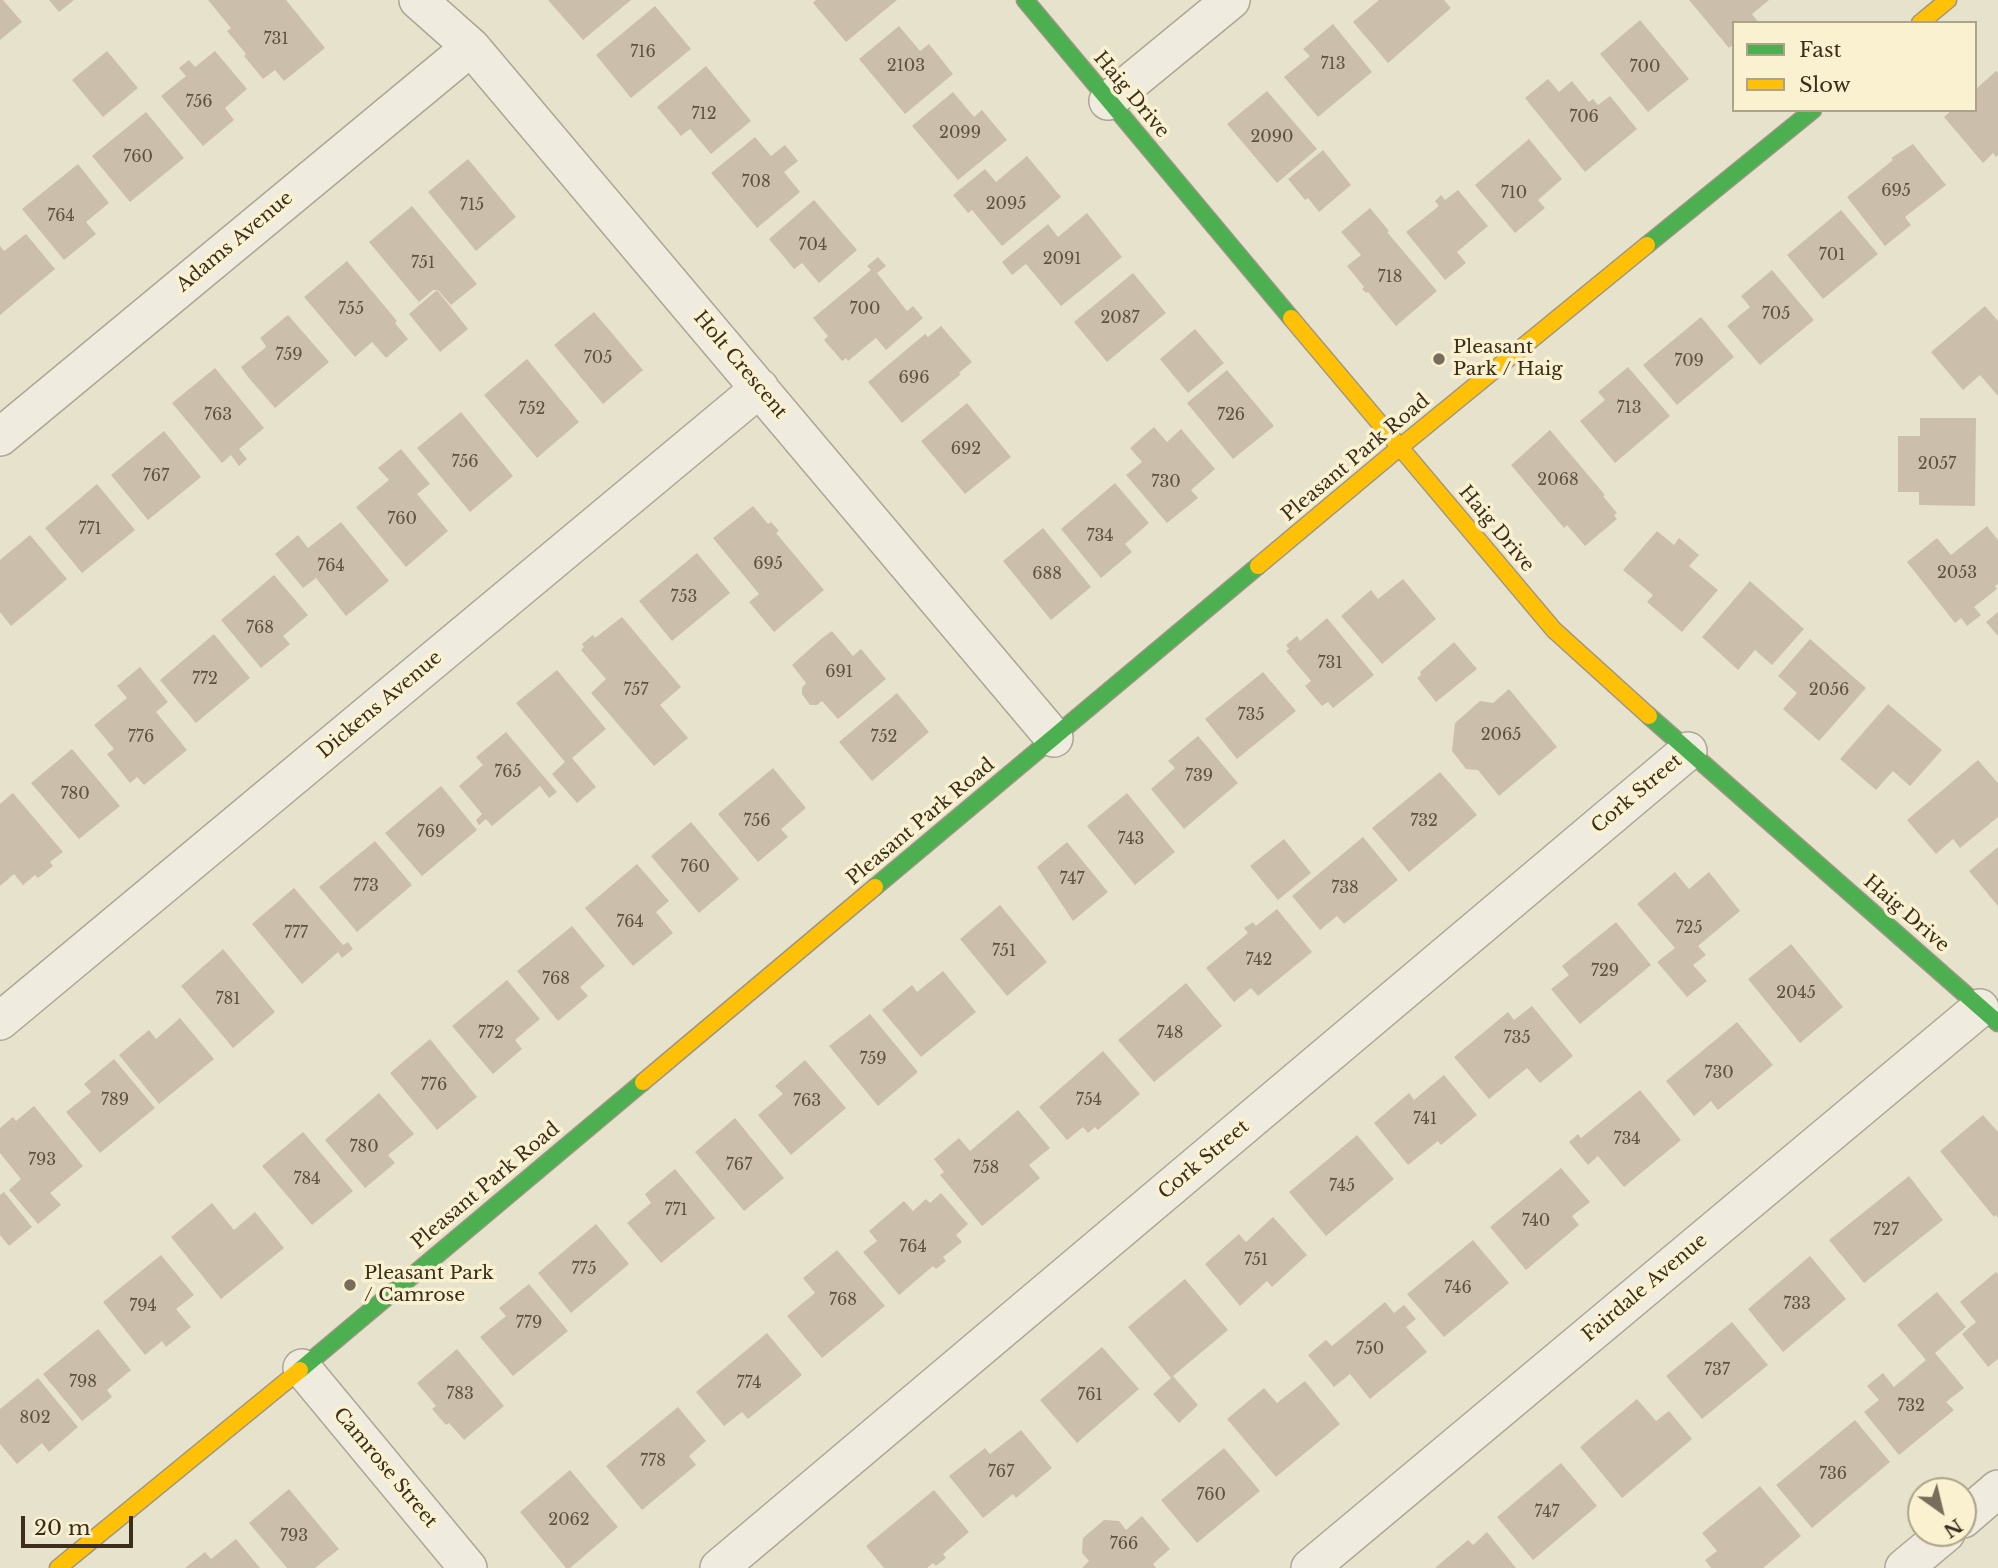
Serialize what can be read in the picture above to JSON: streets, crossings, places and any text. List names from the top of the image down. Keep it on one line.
{"streets":{"street":["Haig Drive","Adams Avenue","Holt Crescent","Pleasant Park Road","Dickens Avenue","Cork Street","Fairdale Avenue","Camrose Street"]},"crossings":[["Haig Drive","Pleasant Park Road"],["Haig Drive","Cork Street"],["Haig Drive","Fairdale Avenue"],["Adams Avenue","Holt Crescent"],["Holt Crescent","Pleasant Park Road"],["Holt Crescent","Dickens Avenue"],["Pleasant Park Road","Camrose Street"]],"places":["Pleasant Park / Haig","Pleasant Park / Camrose"],"house_numbers":["731","716","713","2103","700","756","712","706","2099","2090","760","708","695","710","2095","715","764","704","701","2091","751","718","755","700","705","2087","759","705","709","696","713","752","763","726","692","756","2057","767","2068","730","760","771","734","695","764","2053","688","753","768","731","691","772","757","2056","735","2065","776","752","765","739","780","756","732","769","743","760","747","773","738","764","725","777","751","742","729","768","2045","781","772","748","735","759","730","776","789","754","763","741","734","780","793","767","758","784","745","771","740","727","764","751","775","746","768","733","794","779","750","737","798","774","783","761","732","802","778","767","736","760","747","2062","793","766"],"legend":["Fast","Slow"],"scale_bar":"20 m","north":"bottom right"}
